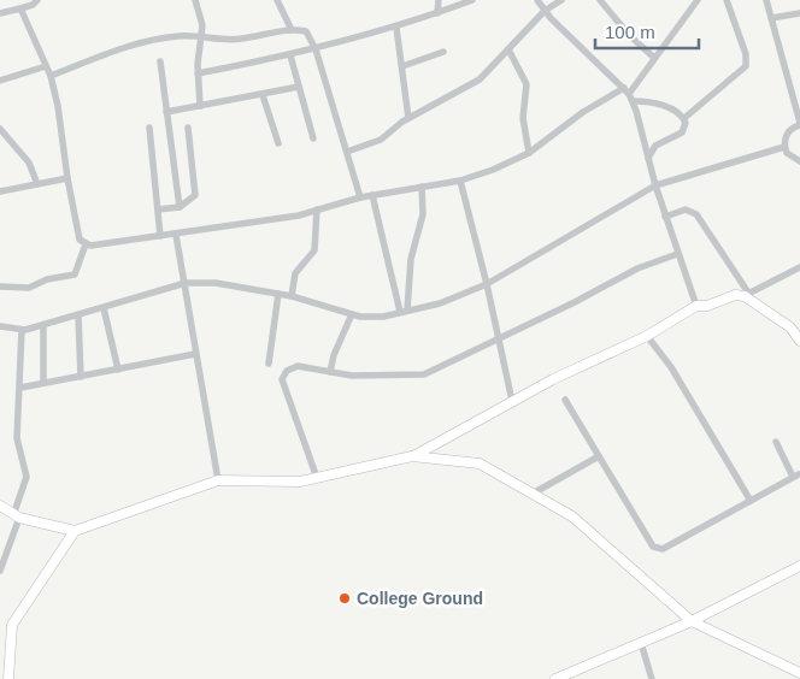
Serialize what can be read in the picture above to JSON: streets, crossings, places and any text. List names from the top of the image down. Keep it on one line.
{"places":["College Ground"],"scale_bar":"100 m"}
